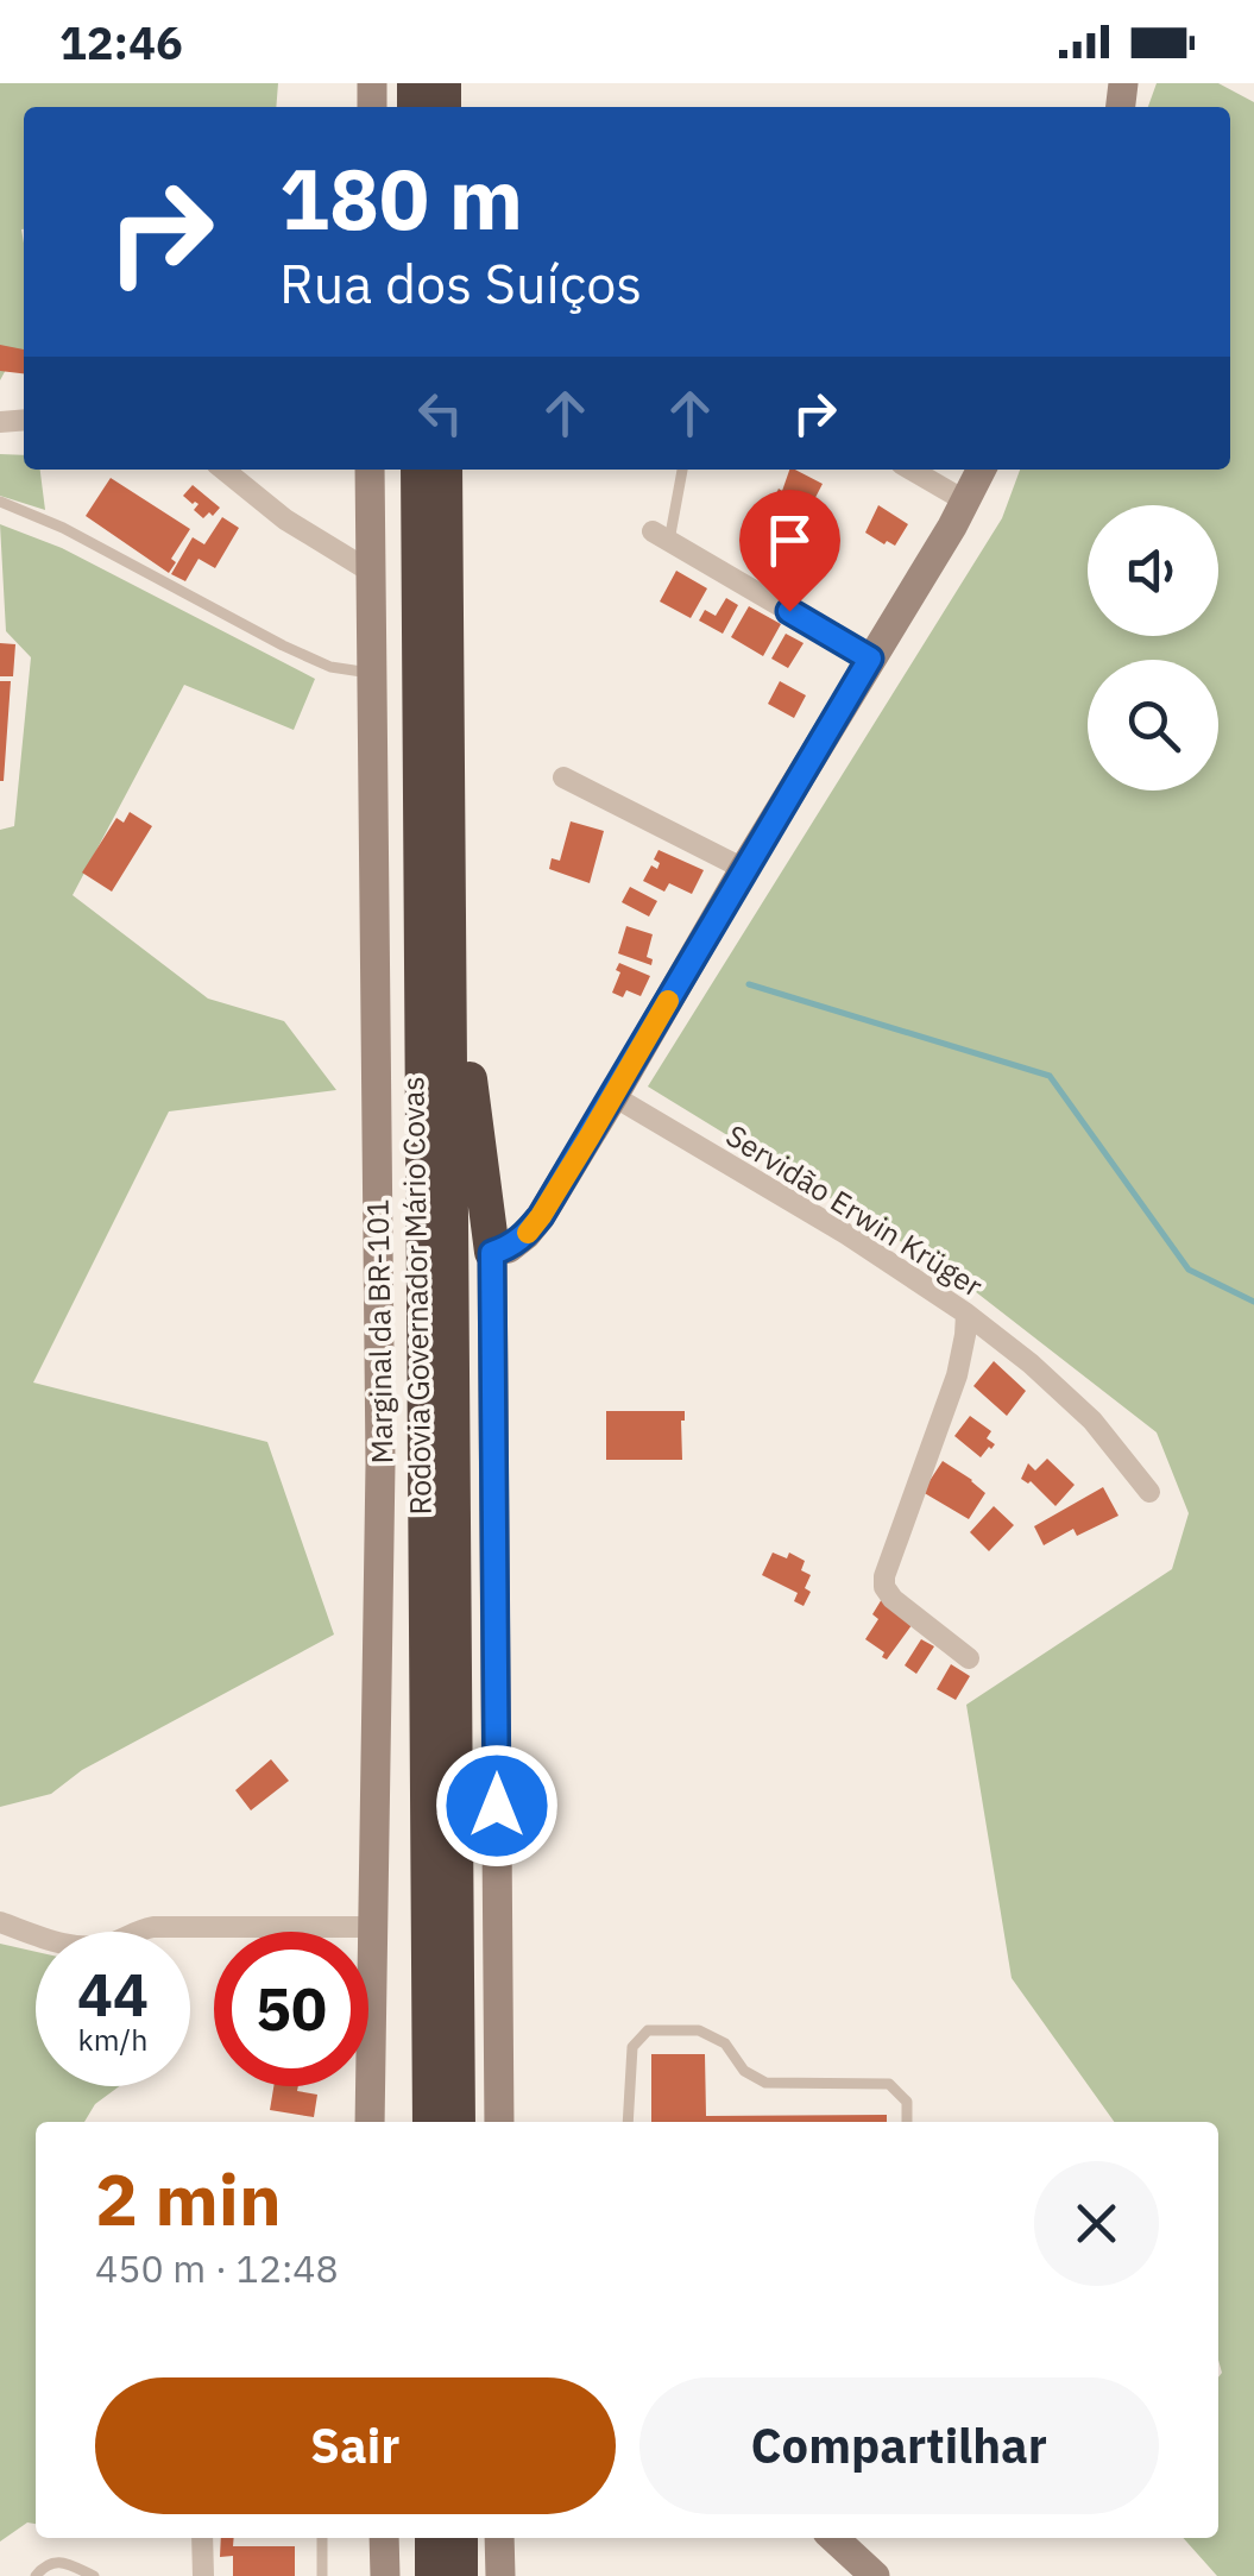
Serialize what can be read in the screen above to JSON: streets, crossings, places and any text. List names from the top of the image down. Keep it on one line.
{"streets":{"highway":["Rodovia Governador Mário Covas"],"main road":["Marginal da BR-101"],"street":["Servidão Erwin Krüger"]},"page":{"status":"12:46","turn":["180 m","Rua dos Suíços"],"speed":"44 km/h","limit":"50","heading":["2 min","450 m · 12:48"],"buttons":["Sair","Compartilhar"]}}
